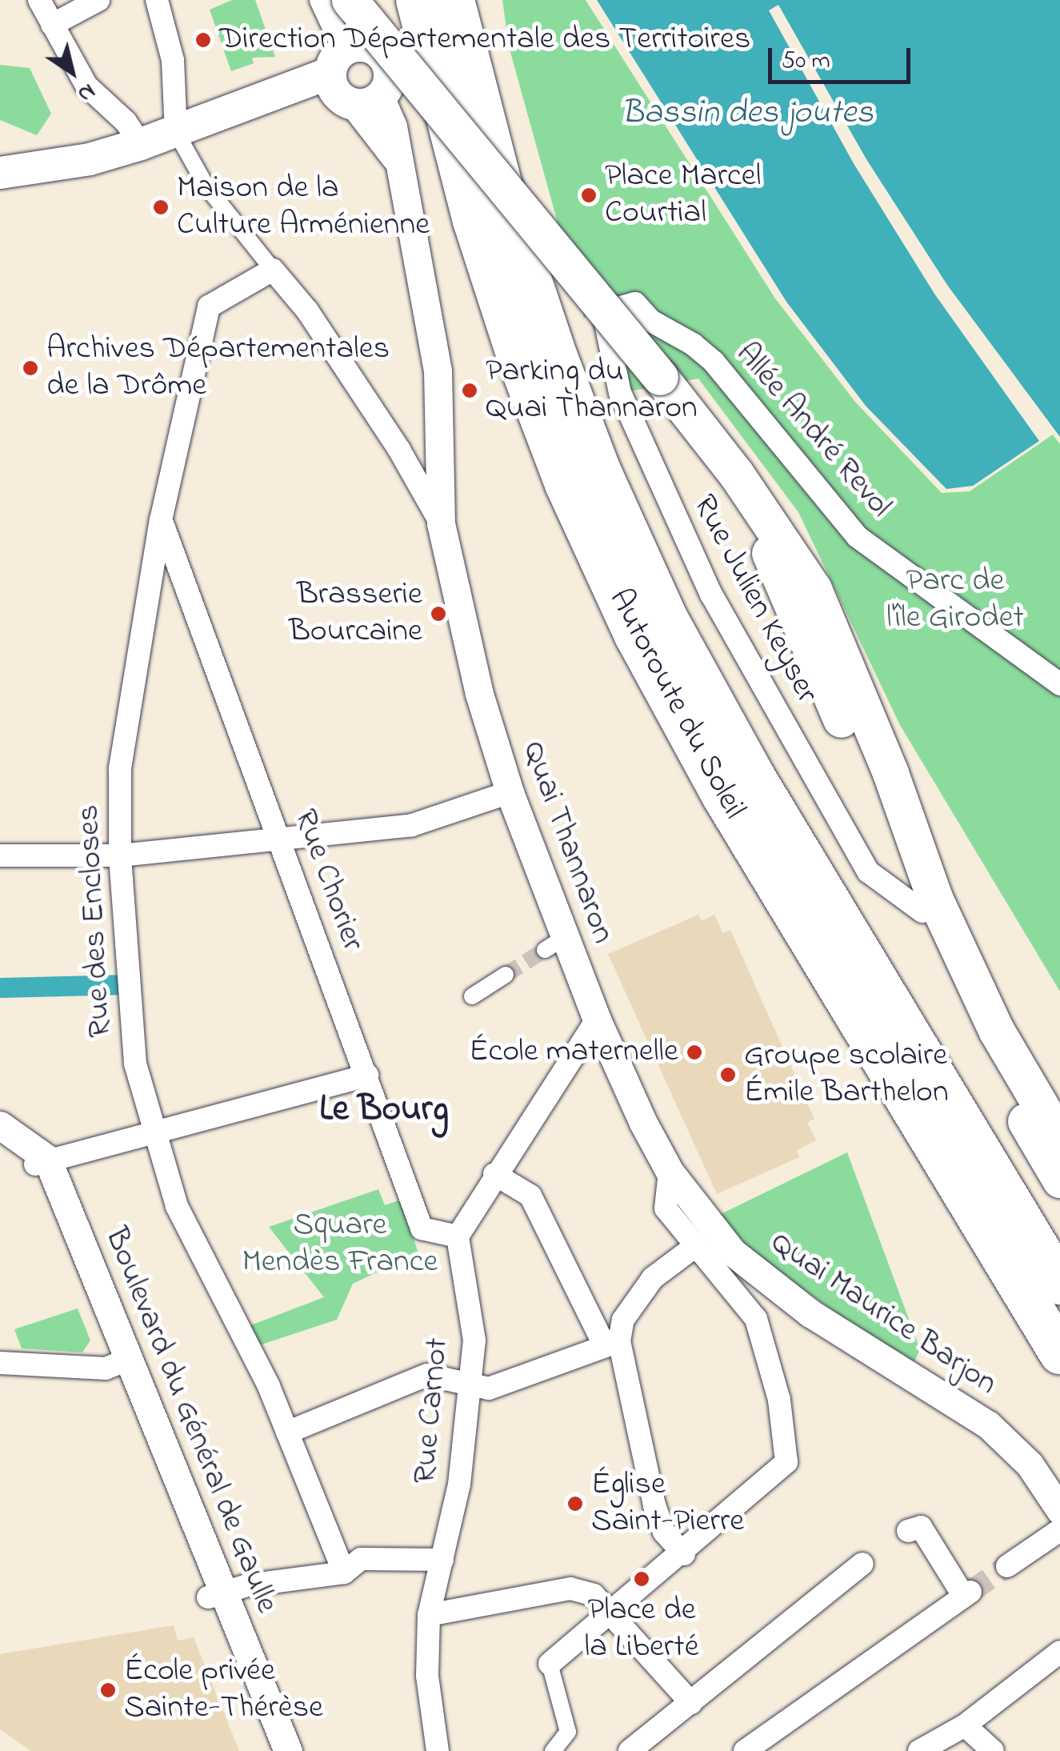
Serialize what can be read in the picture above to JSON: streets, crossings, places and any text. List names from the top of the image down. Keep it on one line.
{"streets":{"highway":["Autoroute du Soleil"],"street":["Allée André Revol","Rue Julien Keyser","Quai Thannaron","Rue Chorier","Rue des Encloses","Quai Maurice Barjon","Rue Carnot","Boulevard du Général de Gaulle"]},"crossings":[["Allée André Revol","Rue Julien Keyser"],["Quai Thannaron","Quai Maurice Barjon"],["Rue Chorier","Rue des Encloses"],["Rue Chorier","Rue Carnot"]],"districts":["Le Bourg"],"water":["Bassin des joutes"],"parks":["Parc de l'île Girodet","Square Mendès France"],"places":["Direction Départementale des Territoires","Place Marcel Courtial","Maison de la Culture Arménienne","Archives Départementales de la Drôme","Parking du Quai Thannaron","Brasserie Bourcaine","École maternelle","Groupe scolaire Émile Barthelon","Église Saint-Pierre","Place de la Liberté","École privée Sainte-Thérèse"],"scale_bar":"50 m","north":"bottom right"}
